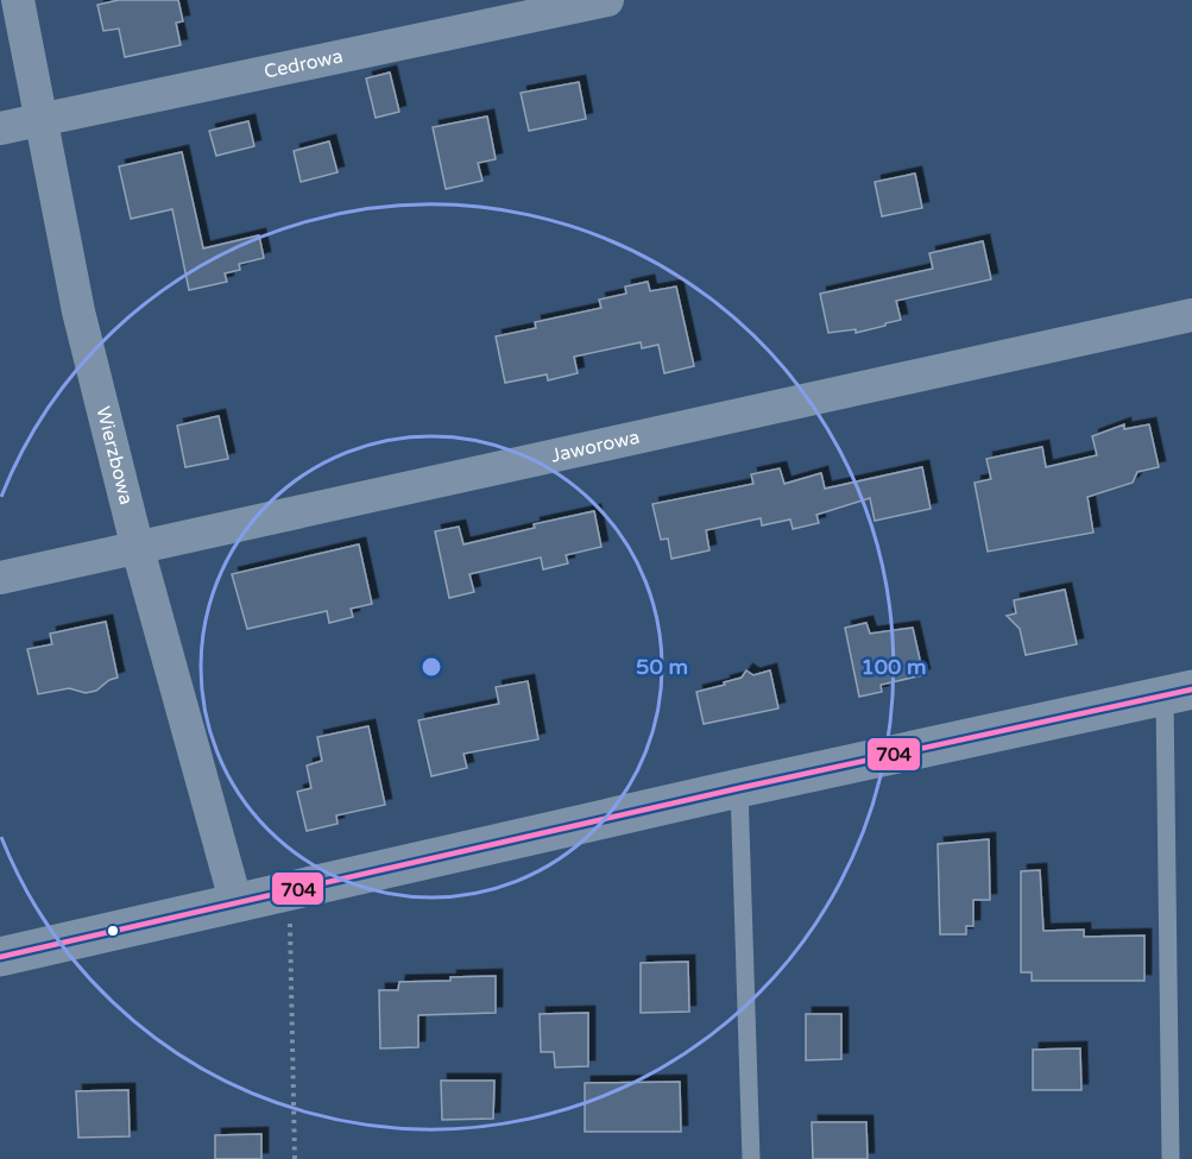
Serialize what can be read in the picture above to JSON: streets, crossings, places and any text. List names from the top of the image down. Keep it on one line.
{"streets":{"street":["Cedrowa","Jaworowa","Wierzbowa"]},"crossings":[["Cedrowa","Wierzbowa"],["Jaworowa","Wierzbowa"]],"lines":["transit line 704"],"rings":["50 m","100 m"]}
